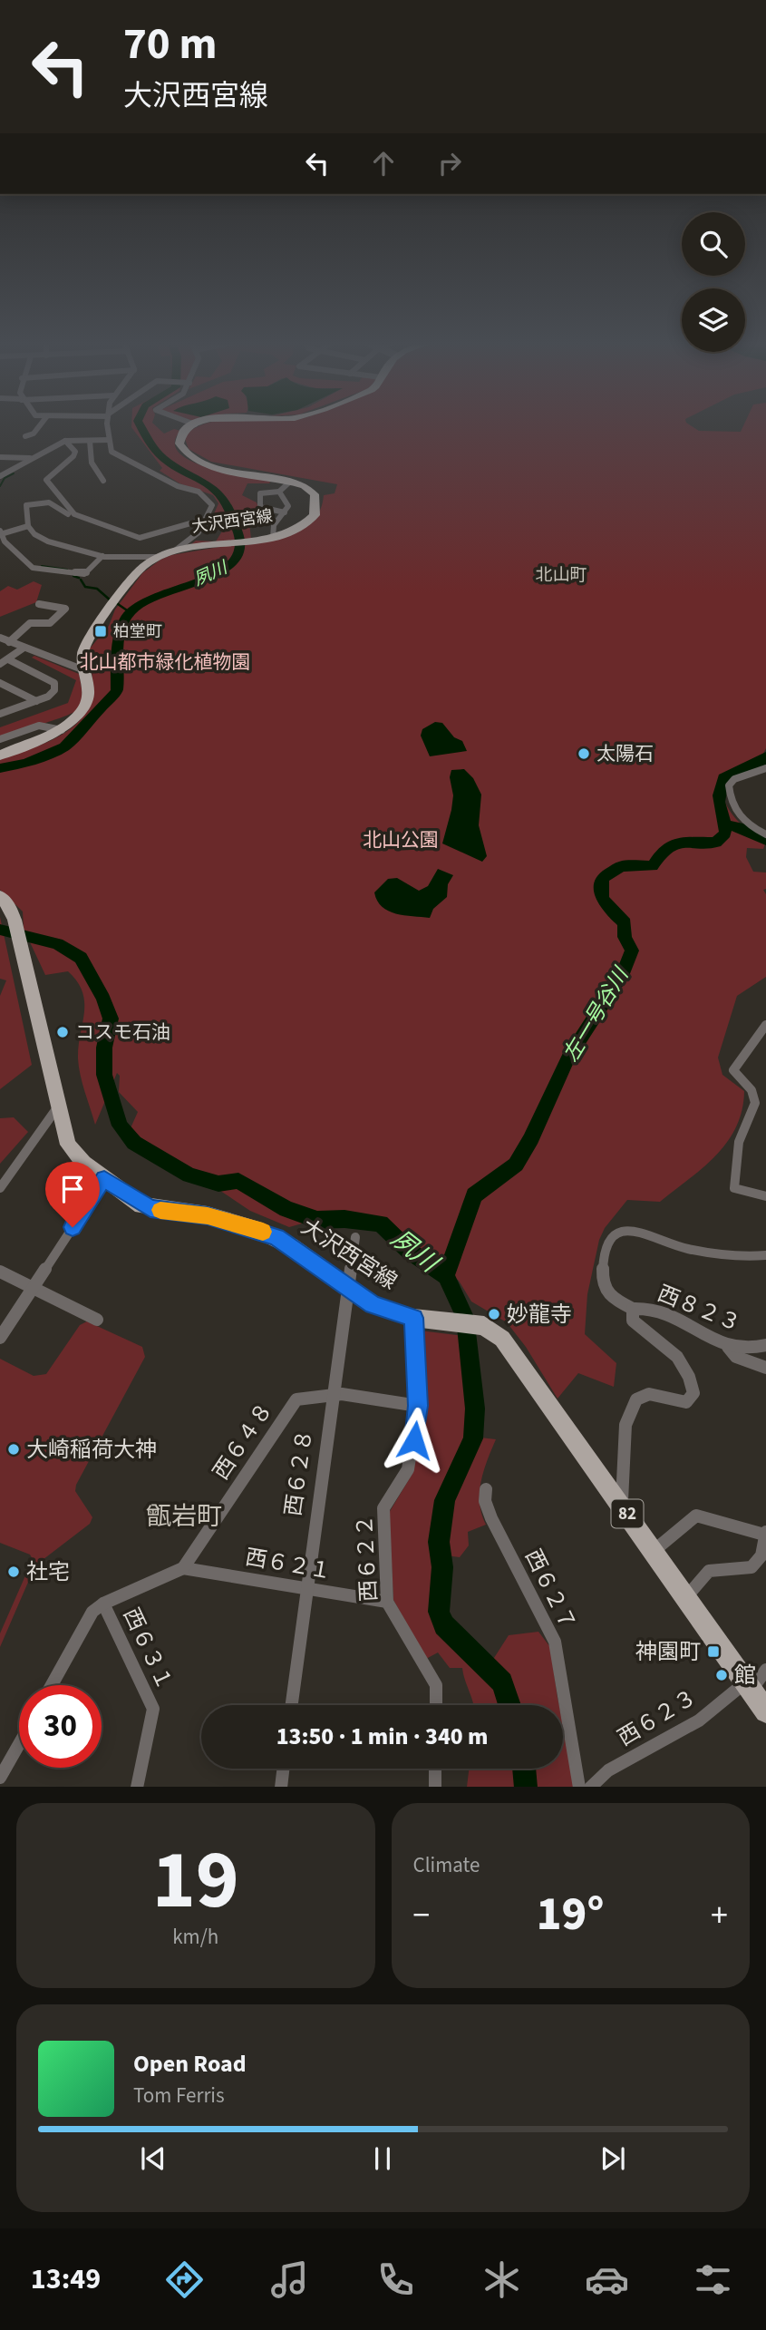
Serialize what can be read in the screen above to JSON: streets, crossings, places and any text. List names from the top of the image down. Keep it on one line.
{"streets":{"main road":["大沢西宮線","82"],"street":["西８２３","西６４８","西６２８","西６２２","西６２１","西６２７","西６３１","西６２３"]},"crossings":[["大沢西宮線","西８２３"],["大沢西宮線","西６２８"],["大沢西宮線","西６２２"],["大沢西宮線","西６２３"],["西６４８","西６２８"],["西６４８","西６２２"],["西６４８","西６２１"],["西６２８","西６２１"],["西６２２","西６２１"]],"districts":["北山町","甑岩町"],"water":["夙川","左一号谷川"],"parks":["北山都市緑化植物園","北山公園"],"places":{"transit":["柏堂町","神園町"],"other":["太陽石","コスモ石油","妙龍寺","大崎稲荷大神","社宅","館"]},"page":{"turn":["70 m","大沢西宮線"],"limit":"30","trip":"13:50 · 1 min · 340 m","tile":[["19","km/h"],"Climate"],"heat":["−","19°","+"],"song":["Open Road","Tom Ferris"],"tabs":"13:49"}}
